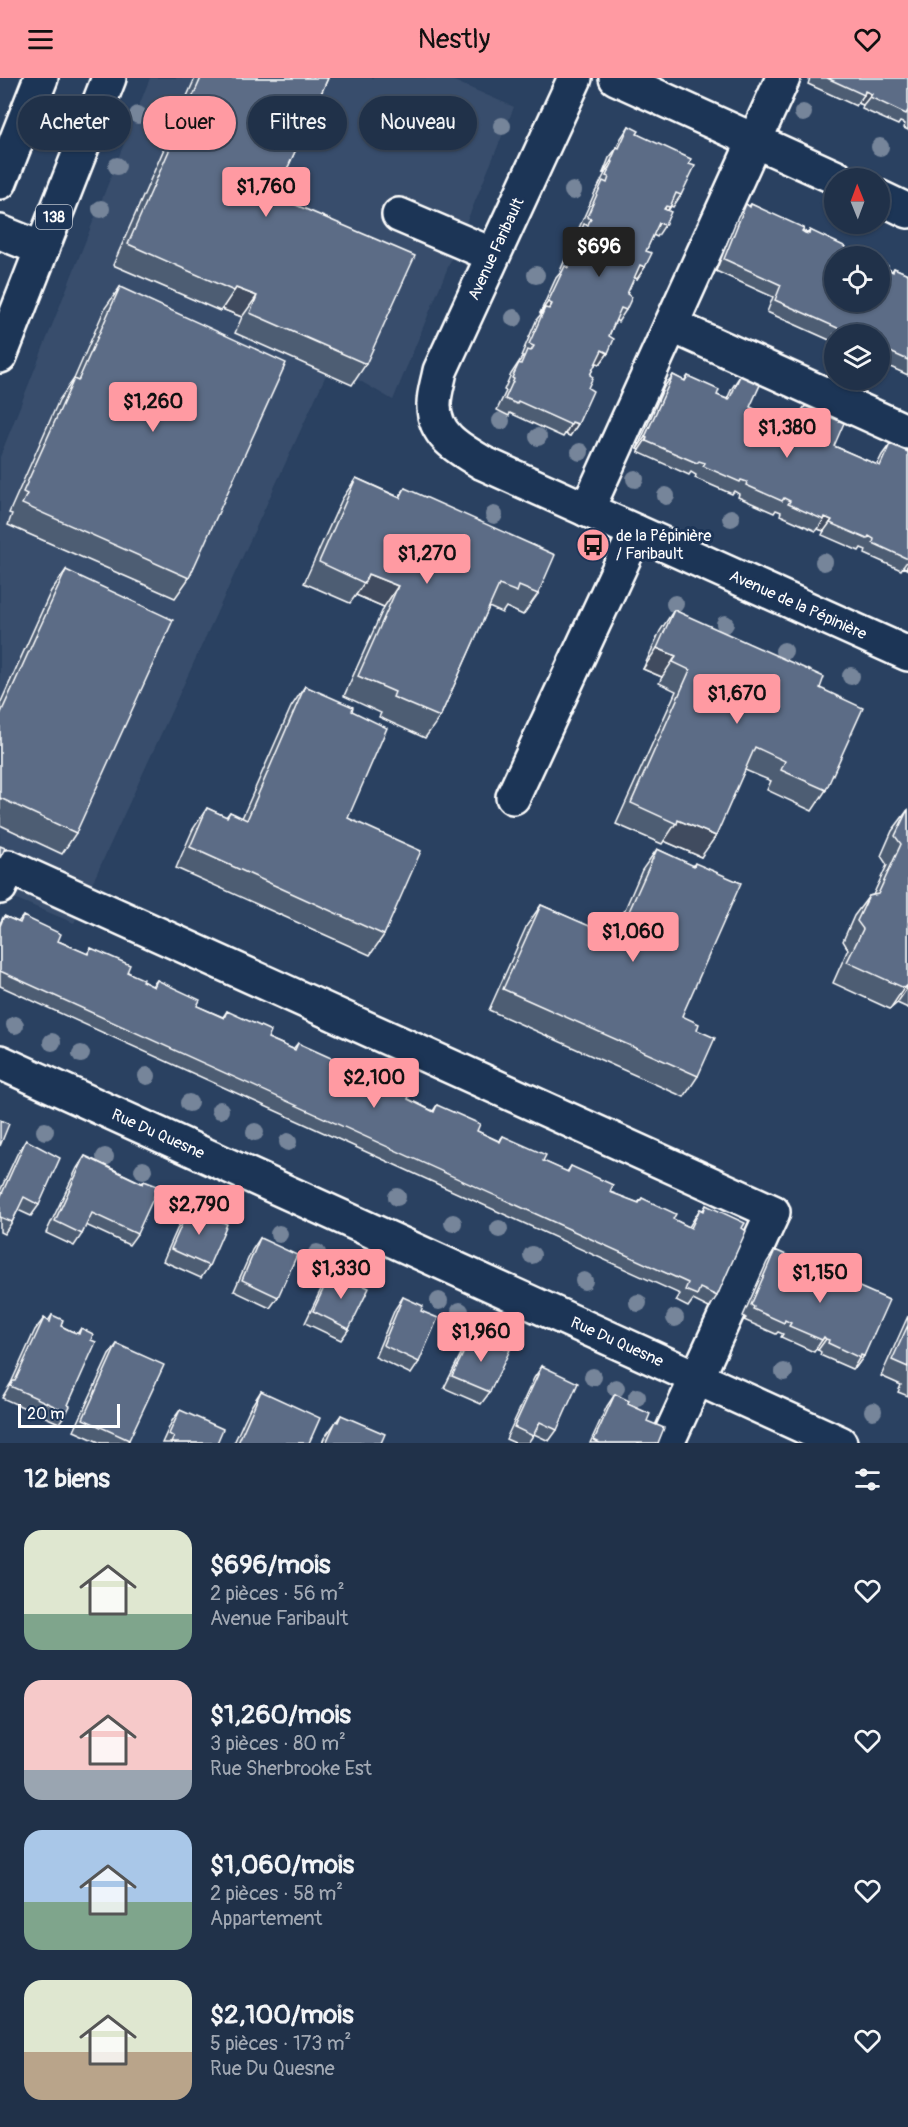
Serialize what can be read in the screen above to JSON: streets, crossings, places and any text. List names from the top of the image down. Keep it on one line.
{"streets":{"street":["138","Avenue Faribault","Avenue de la Pépinière","Rue Du Quesne"]},"crossings":[["Avenue Faribault","Avenue de la Pépinière"]],"places":{"bus stop":["de la Pépinière / Faribault"]},"scale_bar":"20 m","north":"top","page":{"header":"Nestly","chip":["Acheter","Louer","Filtres","Nouveau"],"price":["$1,760","$696","$1,260","$1,380","$1,270","$1,670","$1,060","$2,100","$2,790","$1,330","$1,150","$1,960"],"scale":"20 m","heading":"12 biens","list":[{"name":"$696/mois","note":"2 pièces · 56 m² · Avenue Faribault"},{"name":"$1,260/mois","note":"3 pièces · 80 m² · Rue Sherbrooke Est"},{"name":"$1,060/mois","note":"2 pièces · 58 m² · Appartement"},{"name":"$2,100/mois","note":"5 pièces · 173 m² · Rue Du Quesne"}]}}
